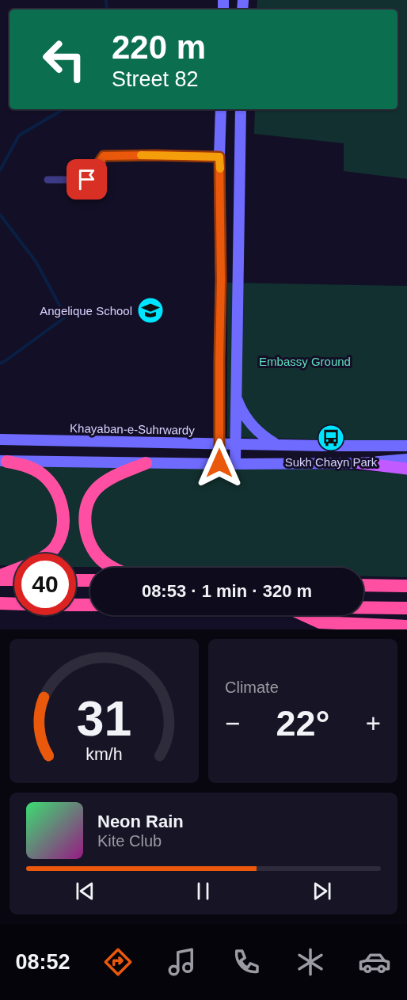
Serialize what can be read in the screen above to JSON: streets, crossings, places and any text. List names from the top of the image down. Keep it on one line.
{"streets":{"main road":["Khayaban-e-Suhrwardy"]},"parks":["Embassy Ground"],"places":{"school or university":["Angelique School"],"bus stop":["Sukh Chayn Park"]},"page":{"turn":["220 m","Street 82"],"limit":"40","trip":"08:53 · 1 min · 320 m","tile":"Climate","heat":["−","22°","+"],"song":["Neon Rain","Kite Club"],"tabs":"08:52","gauge":["31","km/h"]}}
